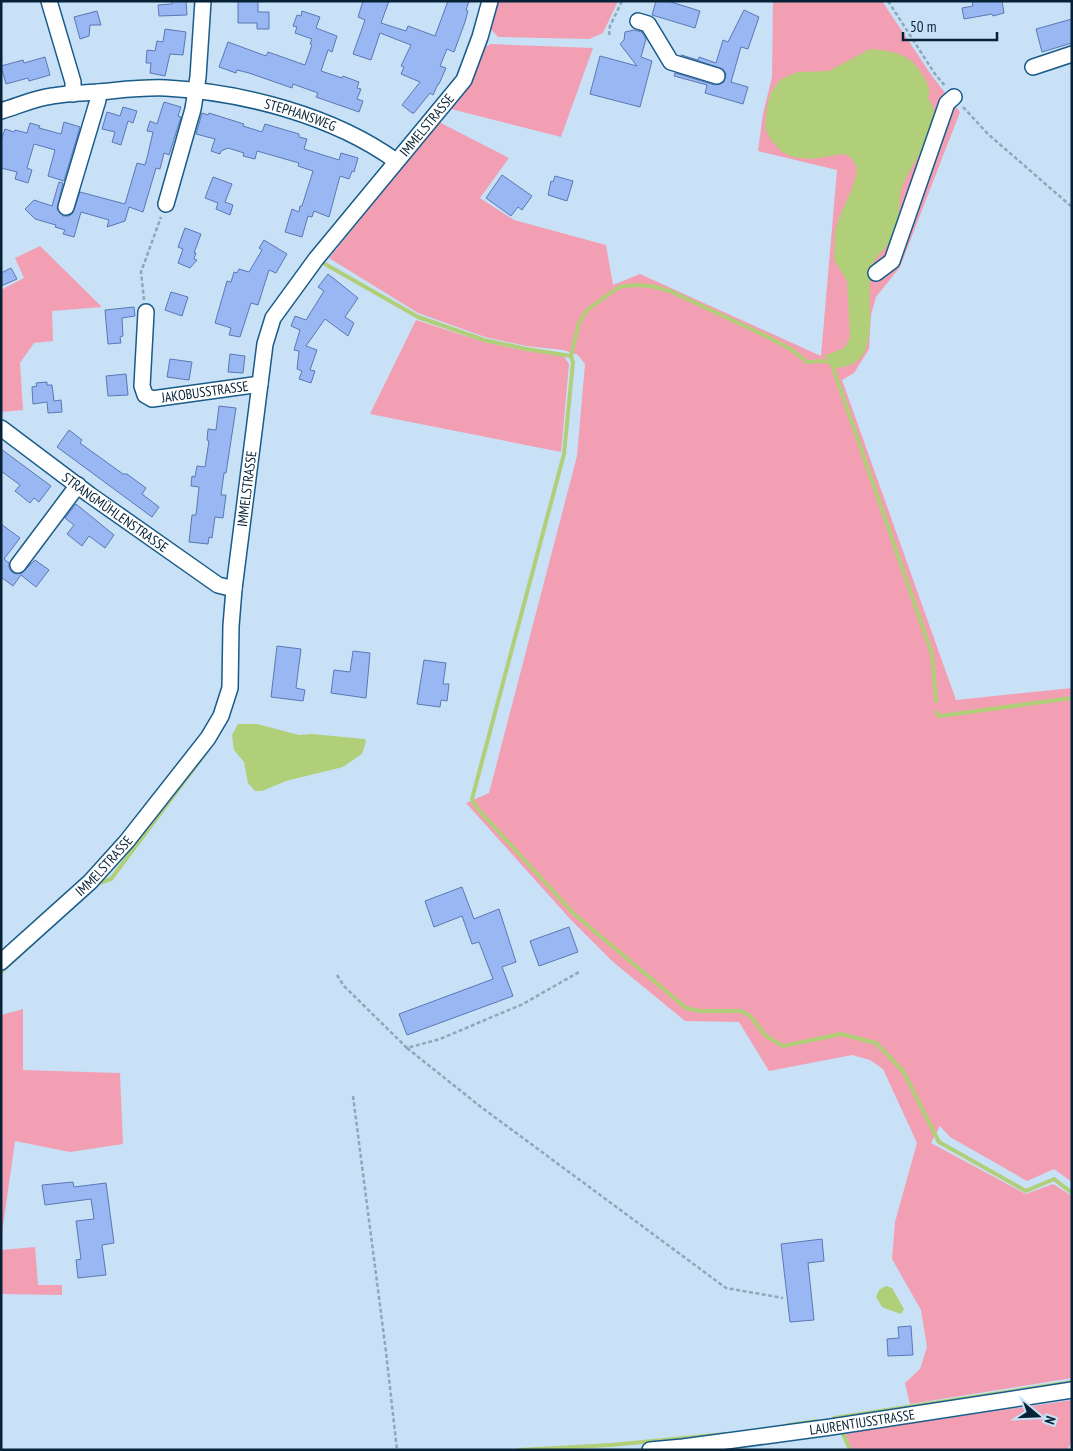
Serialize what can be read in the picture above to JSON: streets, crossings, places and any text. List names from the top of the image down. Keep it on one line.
{"streets":{"street":["STEPHANSWEG","IMMELSTRASSE","JAKOBUSSTRASSE","STRANGMÜHLENSTRASSE","LAURENTIUSSTRASSE"]},"crossings":[["STEPHANSWEG","IMMELSTRASSE"],["IMMELSTRASSE","JAKOBUSSTRASSE"],["IMMELSTRASSE","STRANGMÜHLENSTRASSE"]],"scale_bar":"50 m","north":"right"}
